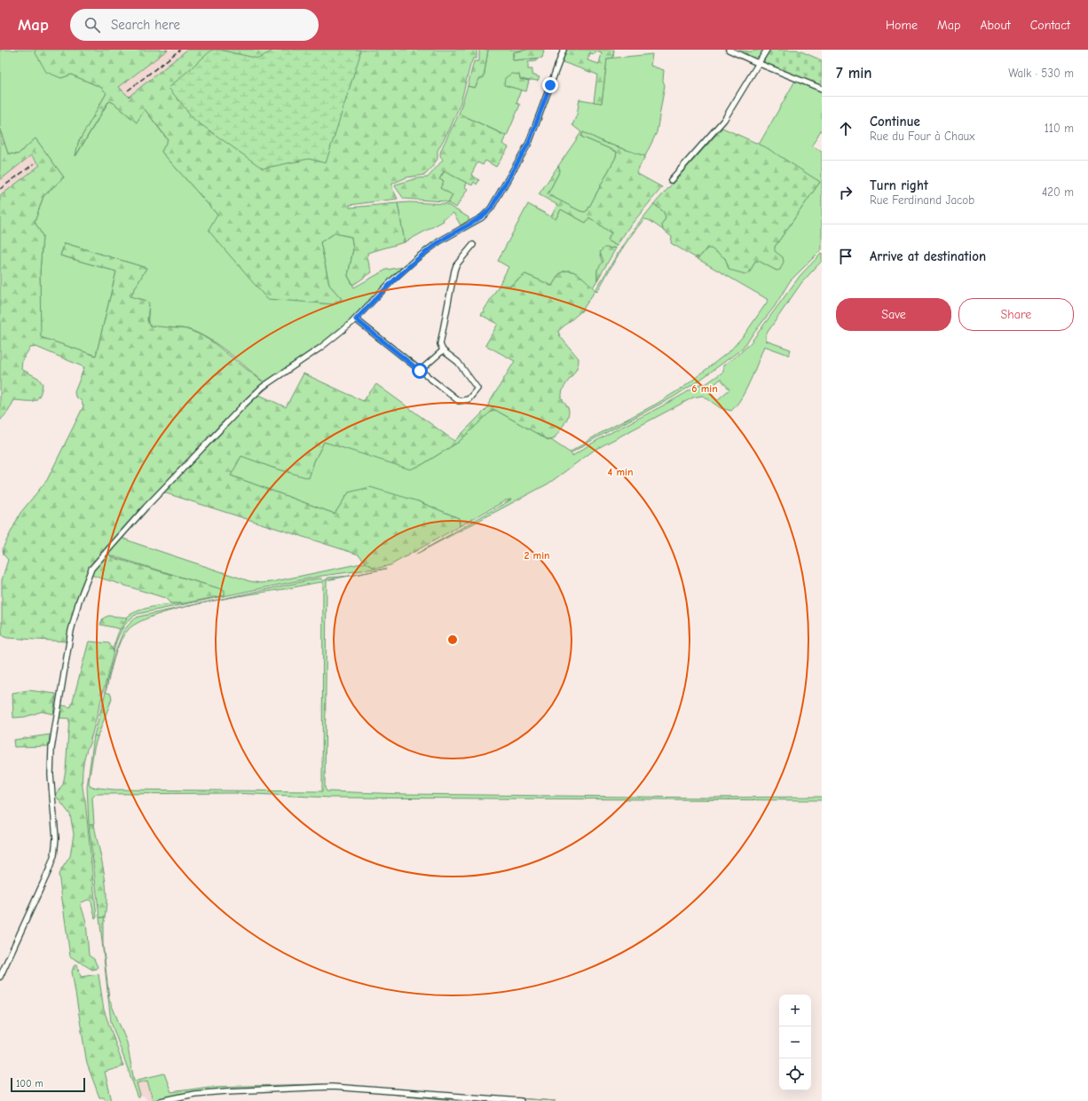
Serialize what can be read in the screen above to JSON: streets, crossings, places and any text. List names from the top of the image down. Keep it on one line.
{"scale_bar":"100 m","page":{"header":"Map","search":"Search here","nav":["Home","Map","About","Contact"],"heading":["7 min","Walk · 530 m"],"list":[["Continue","Rue du Four à Chaux","110 m"],["Turn right","Rue Ferdinand Jacob","420 m"],"Arrive at destination"],"buttons":["Save","Share"],"map_buttons":["+","−"],"scale":"100 m"},"rings":["6 min","4 min","2 min"]}
